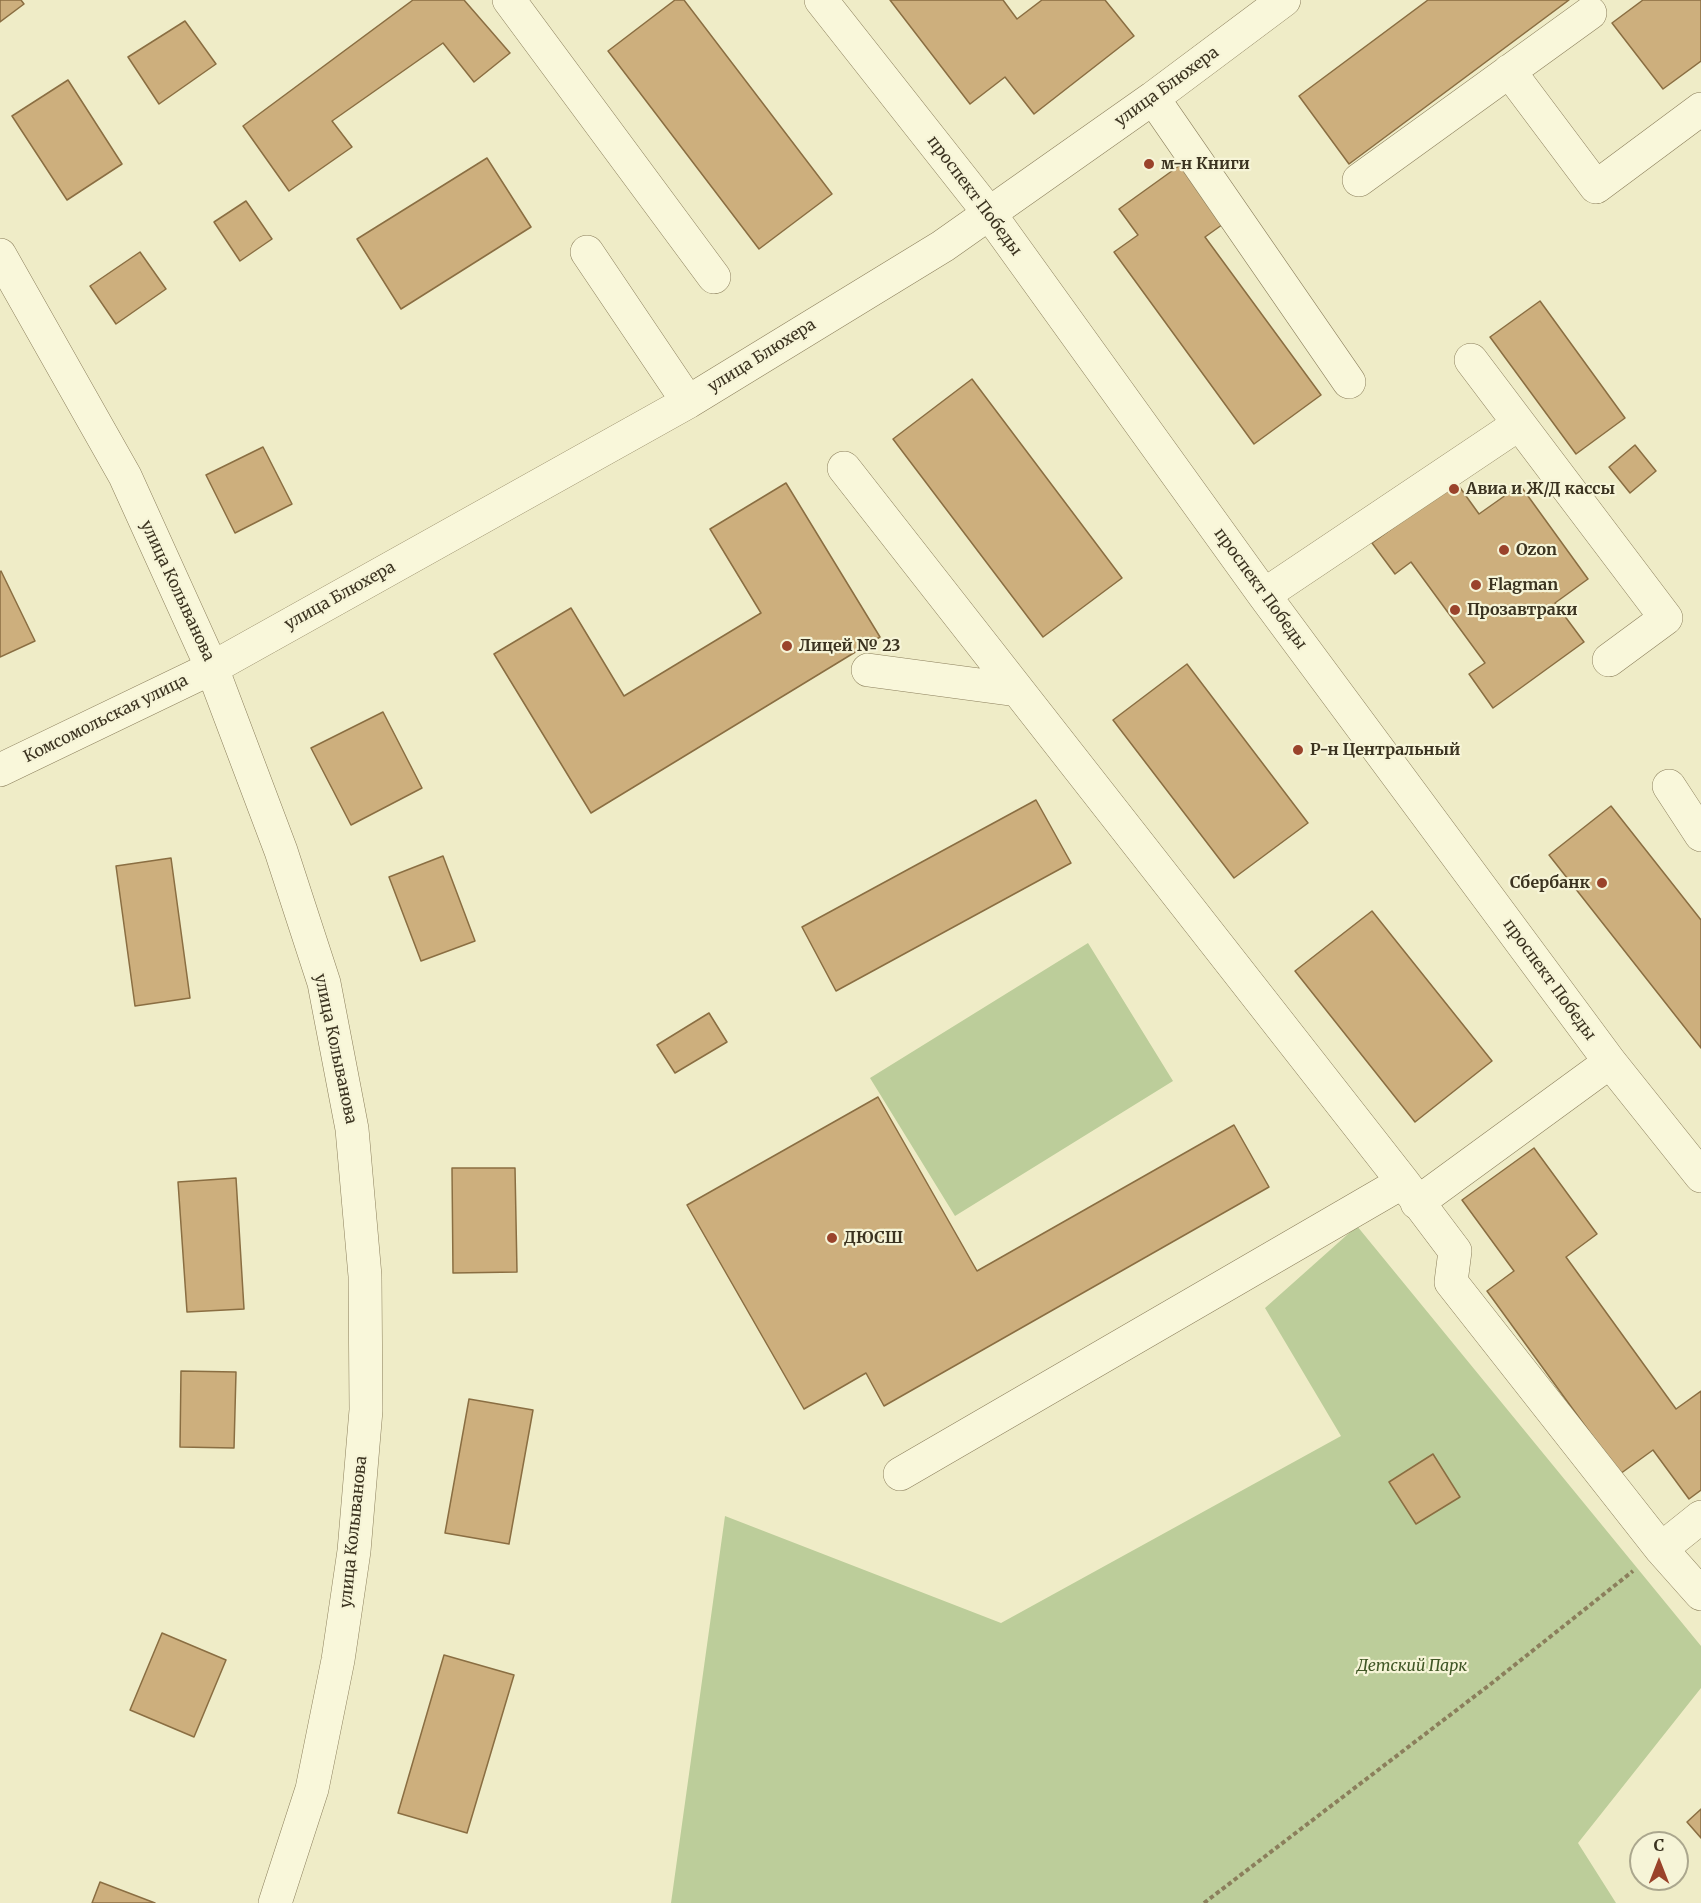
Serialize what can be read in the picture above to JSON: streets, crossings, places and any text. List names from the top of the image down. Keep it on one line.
{"streets":{"street":["улица Блюхера","проспект Победы","улица Колыванова","Комсомольская улица"]},"crossings":[["улица Блюхера","проспект Победы"],["улица Блюхера","улица Колыванова"],["улица Блюхера","Комсомольская улица"],["улица Колыванова","Комсомольская улица"]],"parks":["Детский Парк"],"places":["м-н Книги","Авиа и Ж/Д кассы","Ozon","Flagman","Прозавтраки","Лицей № 23","Р-н Центральный","Сбербанк","ДЮСШ"],"north":"top"}
